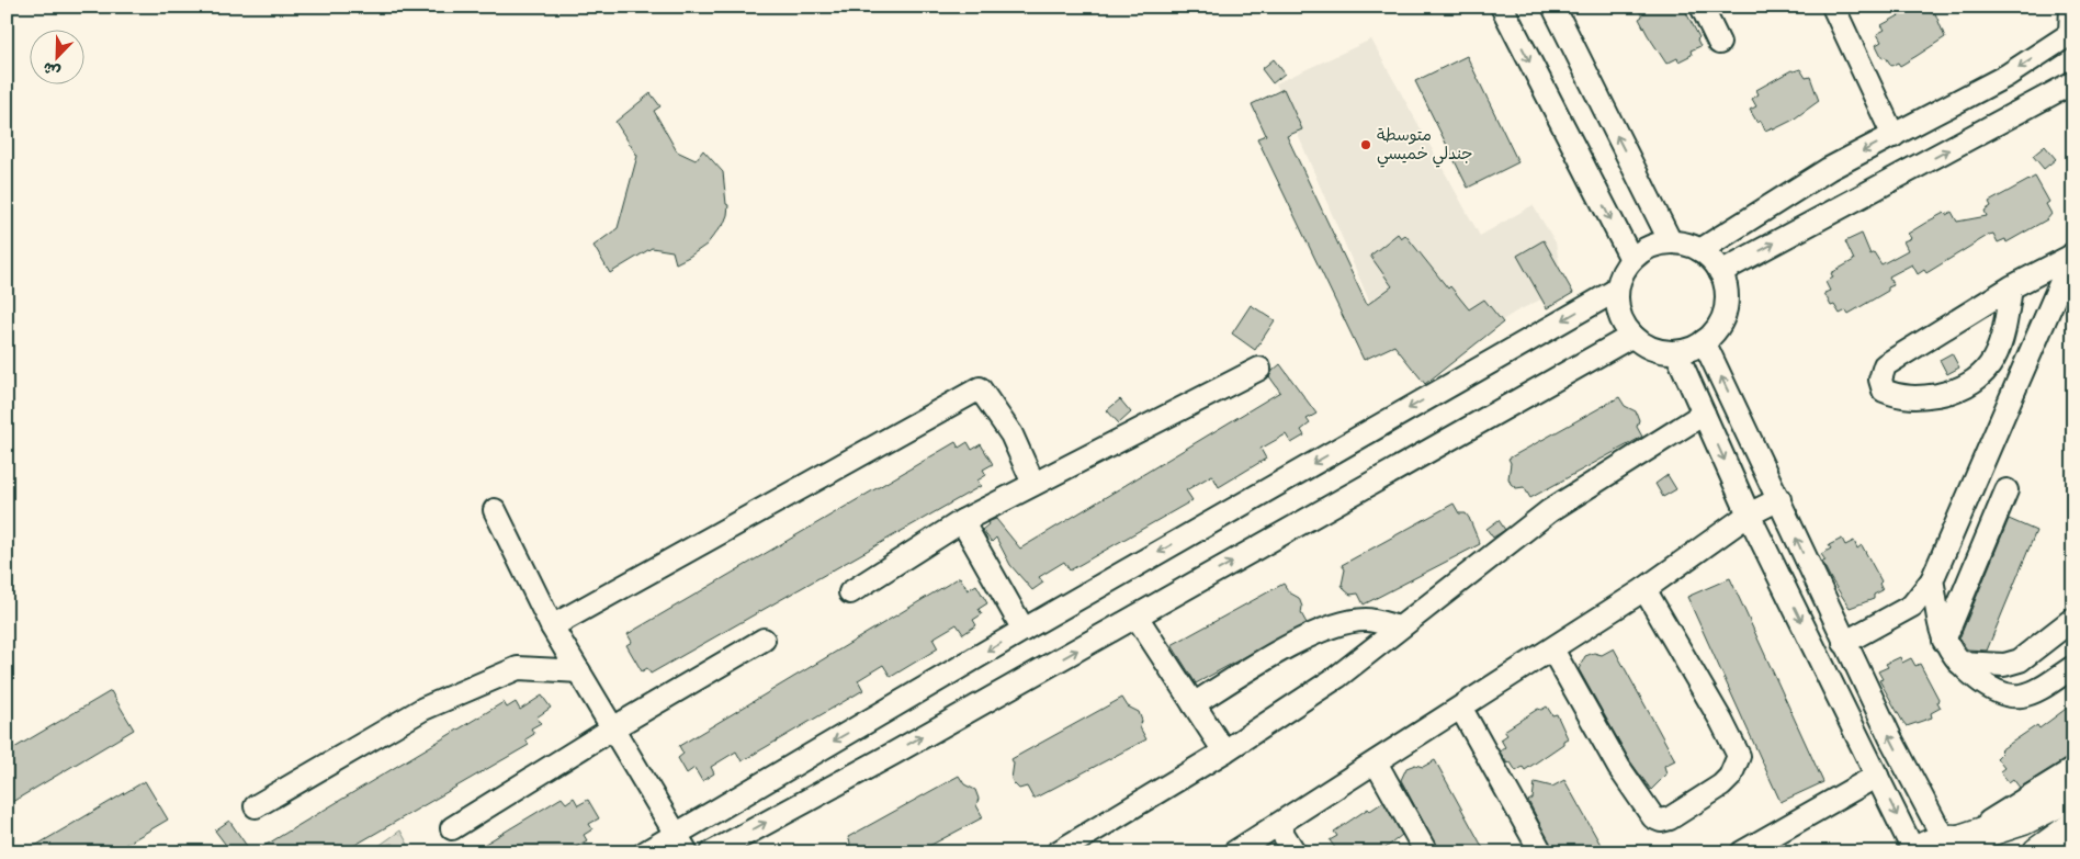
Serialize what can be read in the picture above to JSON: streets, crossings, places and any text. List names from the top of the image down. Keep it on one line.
{"places":["متوسطة جندلي خميسي"],"north":"bottom left"}
